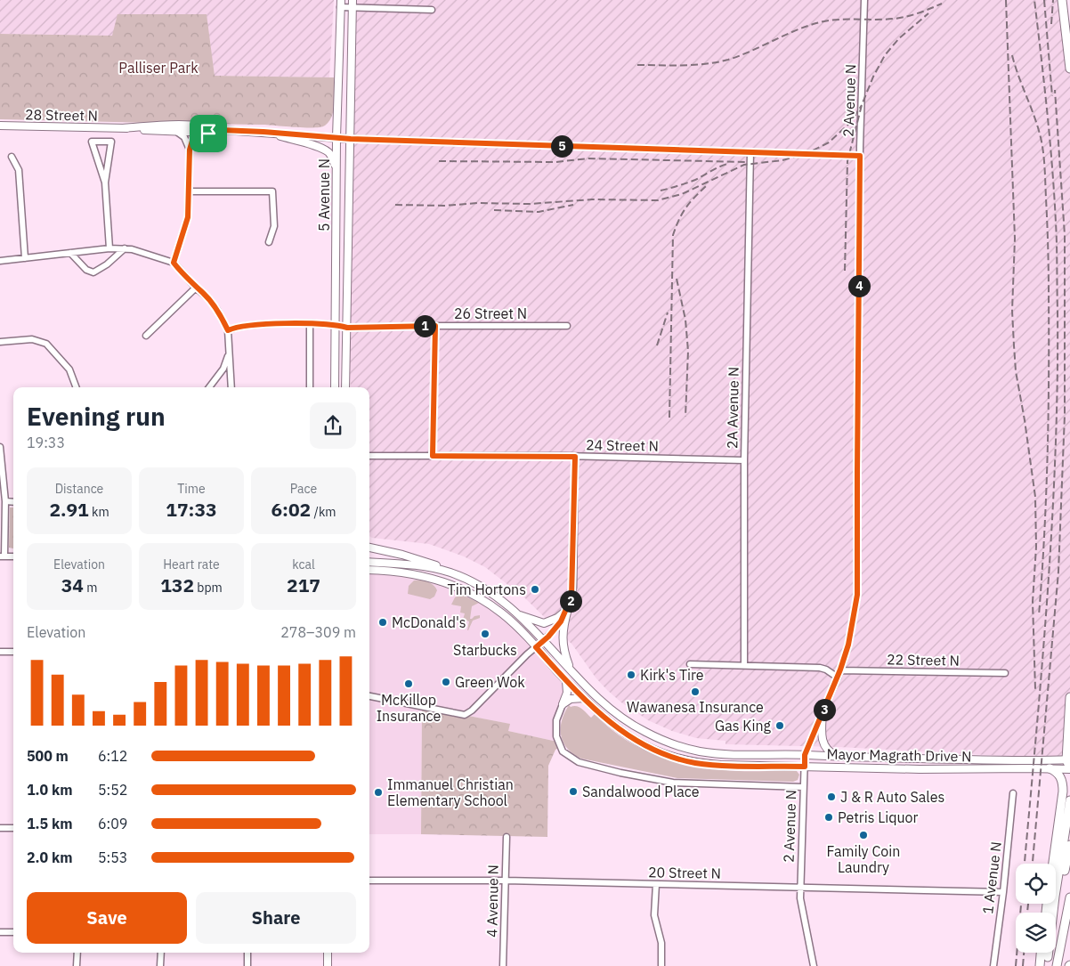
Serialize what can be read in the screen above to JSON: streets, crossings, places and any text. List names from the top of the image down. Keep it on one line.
{"streets":{"main road":["28 Street N","5 Avenue N","Mayor Magrath Drive N"],"street":["2 Avenue N","26 Street N","2A Avenue N","24 Street N","22 Street N","20 Street N","1 Avenue N","4 Avenue N"]},"crossings":[["2 Avenue N","28 Street N"],["2 Avenue N","22 Street N"],["2 Avenue N","Mayor Magrath Drive N"],["2 Avenue N","20 Street N"],["28 Street N","5 Avenue N"],["28 Street N","2A Avenue N"],["5 Avenue N","26 Street N"],["2A Avenue N","24 Street N"],["20 Street N","1 Avenue N"],["20 Street N","4 Avenue N"]],"parks":["Palliser Park"],"places":["Tim Hortons","McDonald's","Starbucks","Kirk's Tire","Green Wok","McKillop Insurance","Wawanesa Insurance","Gas King","Sandalwood Place","Immanuel Christian Elementary School","J & R Auto Sales","Petris Liquor","Family Coin Laundry"],"page":{"pins":["5","4","1","2","3"],"heading":["Evening run","19:33"],"stats":[["Distance","2.91 km"],["Time","17:33"],["Pace","6:02 /km"],["Elevation","34 m"],["Heart rate","132 bpm"],["kcal","217"]],"chart":["Elevation","278–309 m"],"list":[{"name":"500 m","note":"6:12"},{"name":"1.0 km","note":"5:52"},{"name":"1.5 km","note":"6:09"},{"name":"2.0 km","note":"5:53"}],"buttons":["Save","Share"]}}
